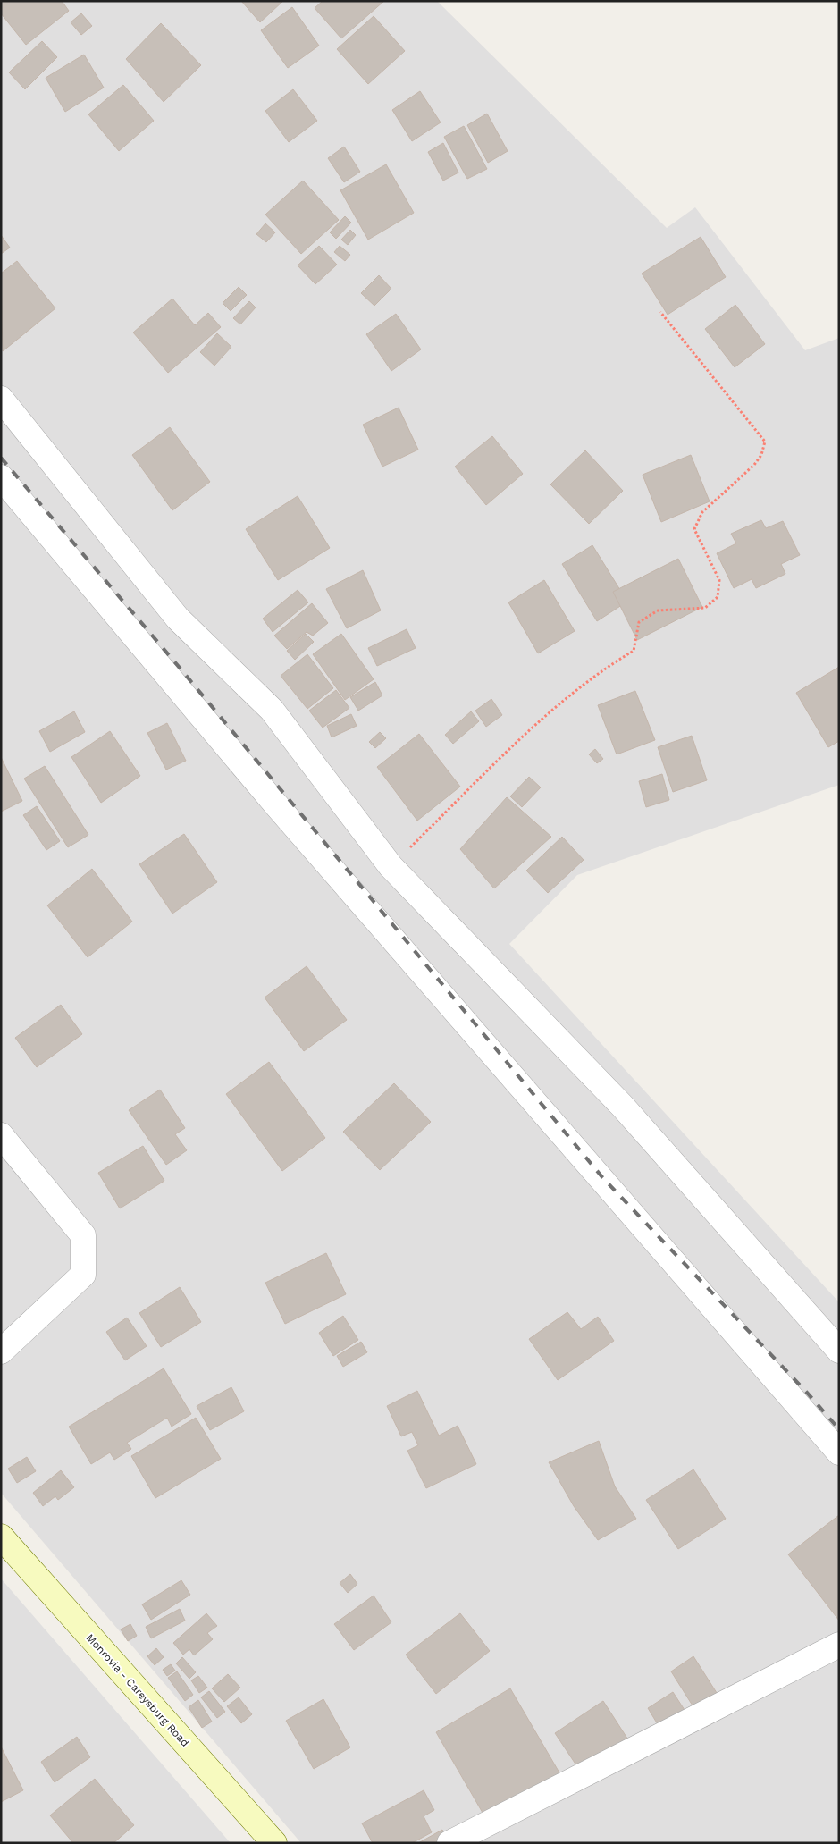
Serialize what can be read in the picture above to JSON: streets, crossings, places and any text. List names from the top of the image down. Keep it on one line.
{"streets":{"main road":["Monrovia - Careysburg Road"]}}
